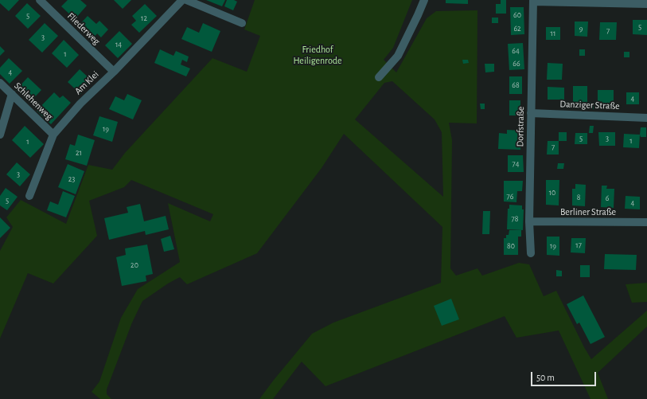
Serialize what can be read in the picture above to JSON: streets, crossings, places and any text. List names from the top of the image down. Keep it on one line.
{"streets":{"street":["Fliederweg","Am Klei","Schlehenweg","Danziger Straße","Dorfstraße","Berliner Straße"]},"crossings":[["Fliederweg","Am Klei"],["Am Klei","Schlehenweg"],["Danziger Straße","Dorfstraße"],["Dorfstraße","Berliner Straße"]],"parks":["Friedhof Heiligenrode"],"house_numbers":["60","5","12","5","62","9","7","11","3","14","64","1","66","4","68","4","19","5","3","1","1","7","21","74","3","23","10","76","8","6","5","4","78","17","80","19","20"],"scale_bar":"50 m"}
